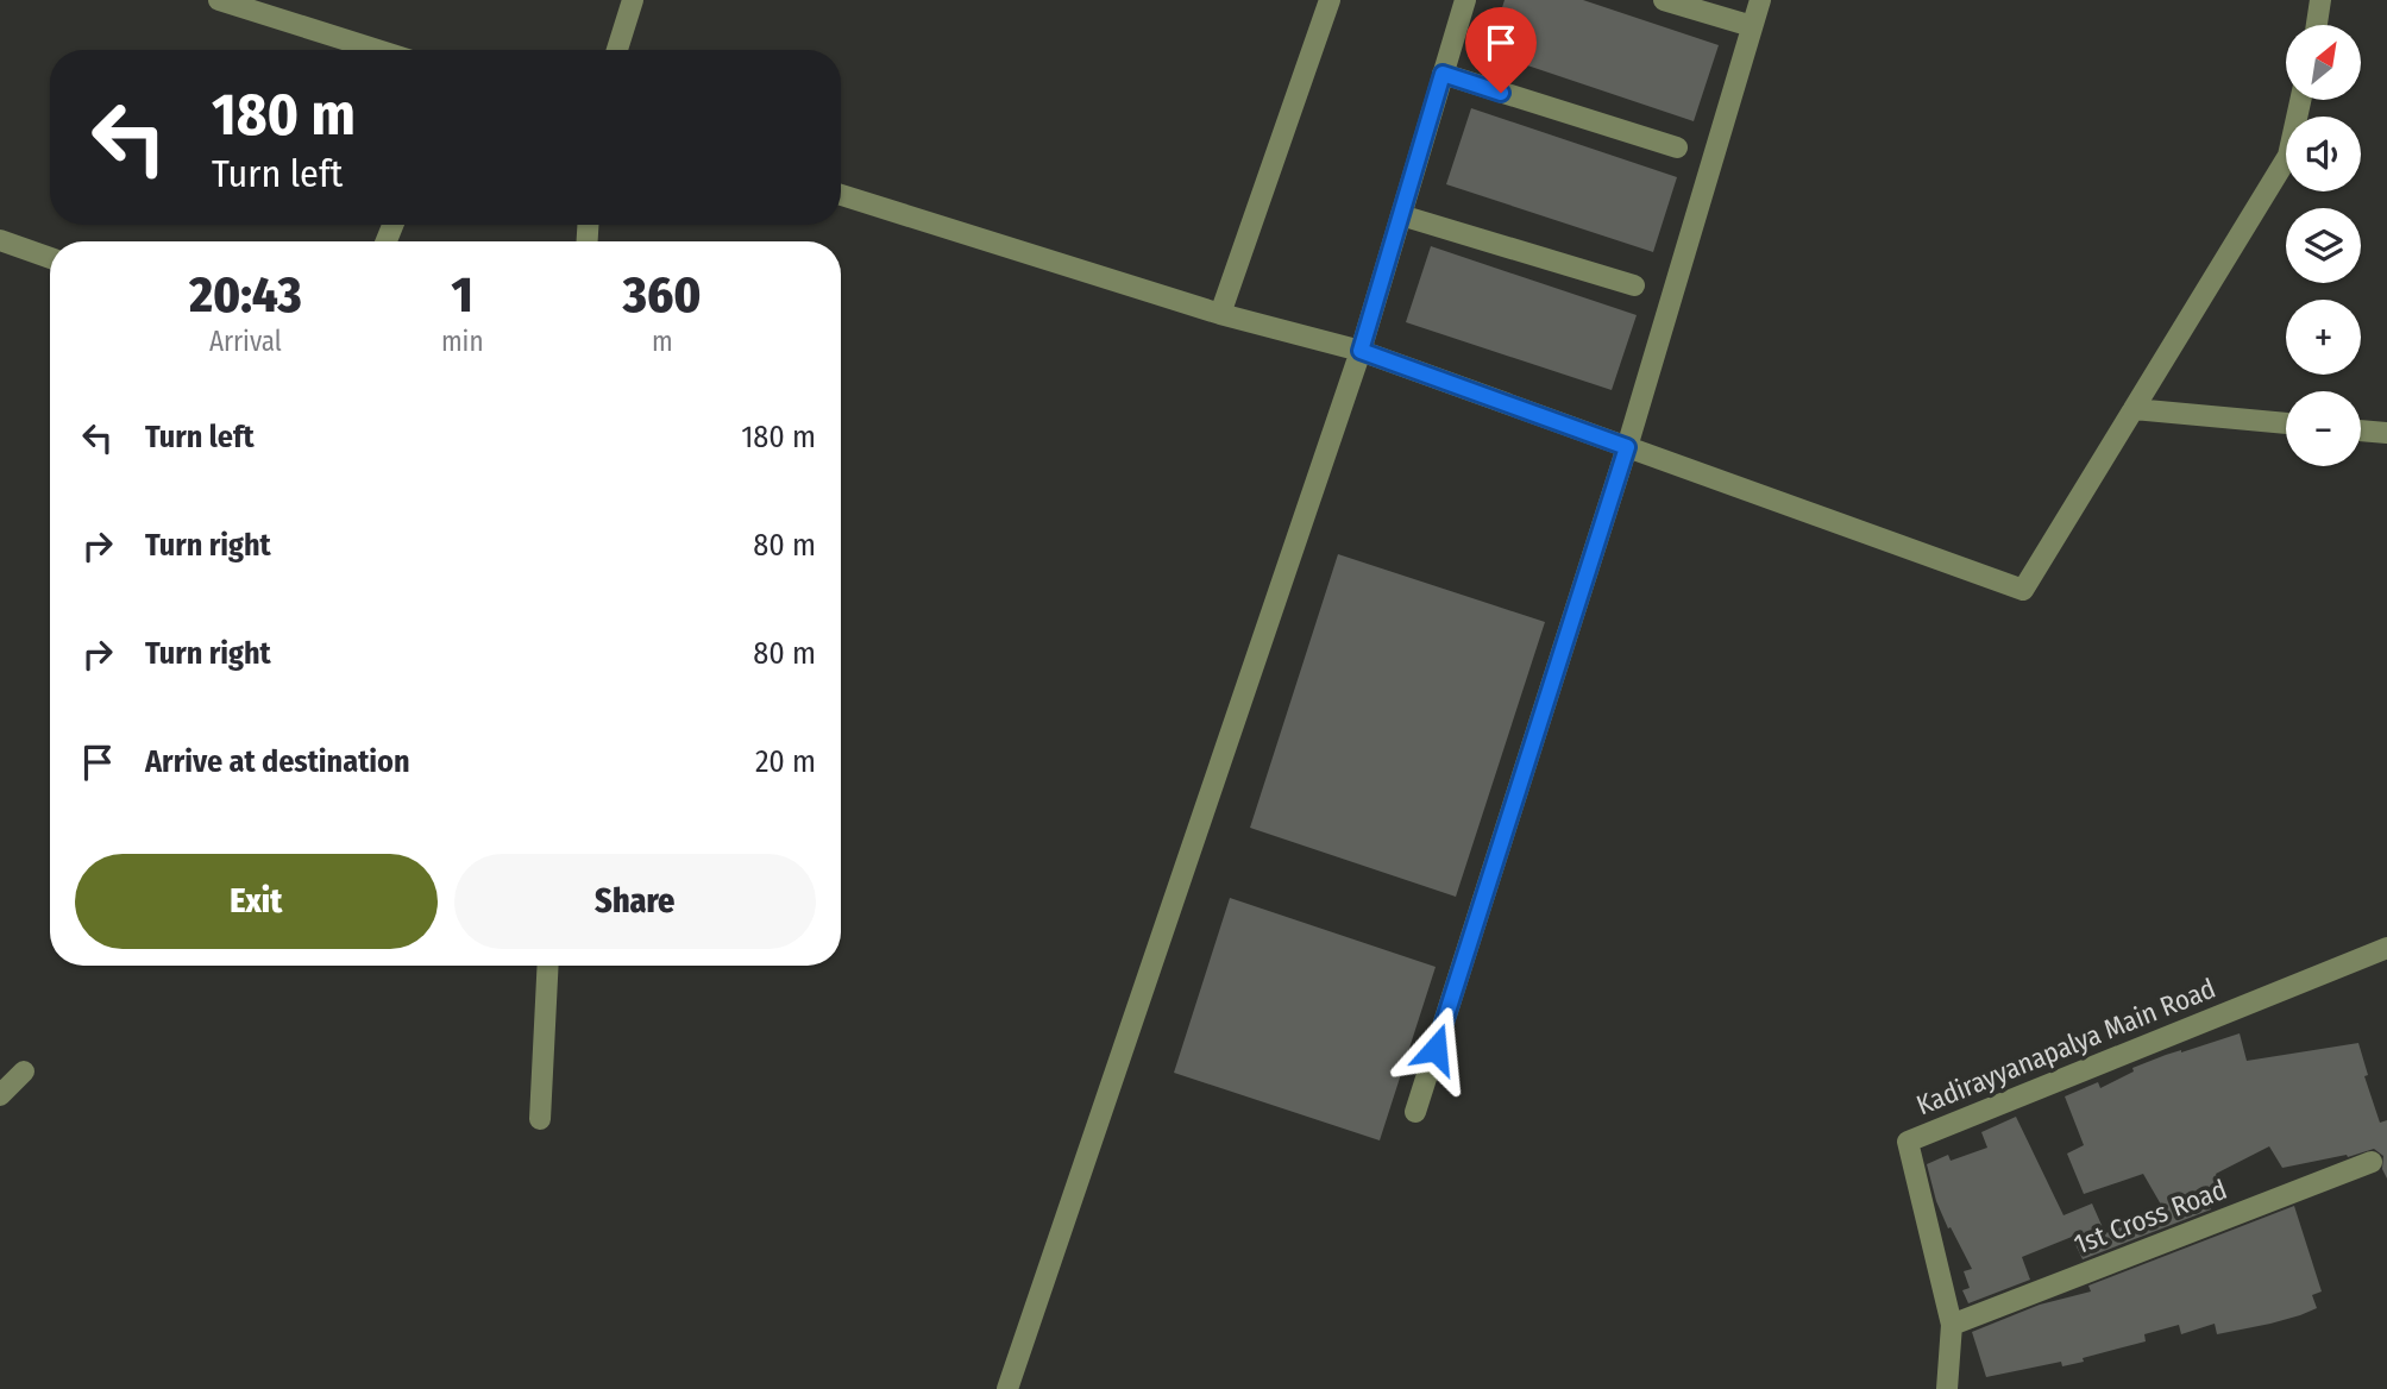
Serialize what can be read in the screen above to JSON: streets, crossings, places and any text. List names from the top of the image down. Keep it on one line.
{"streets":{"street":["Kadirayyanapalya Main Road","1st Cross Road"]},"crossings":[["Kadirayyanapalya Main Road","1st Cross Road"]],"north":"top right","page":{"map_buttons":["+","−"],"turn":["180 m","Turn left"],"eta":["20:43","Arrival","1","min","360","m"],"list":[{"name":"Turn left","value":"180 m"},{"name":"Turn right","value":"80 m"},{"name":"Turn right","value":"80 m"},{"name":"Arrive at destination","value":"20 m"}],"buttons":["Exit","Share"]}}
